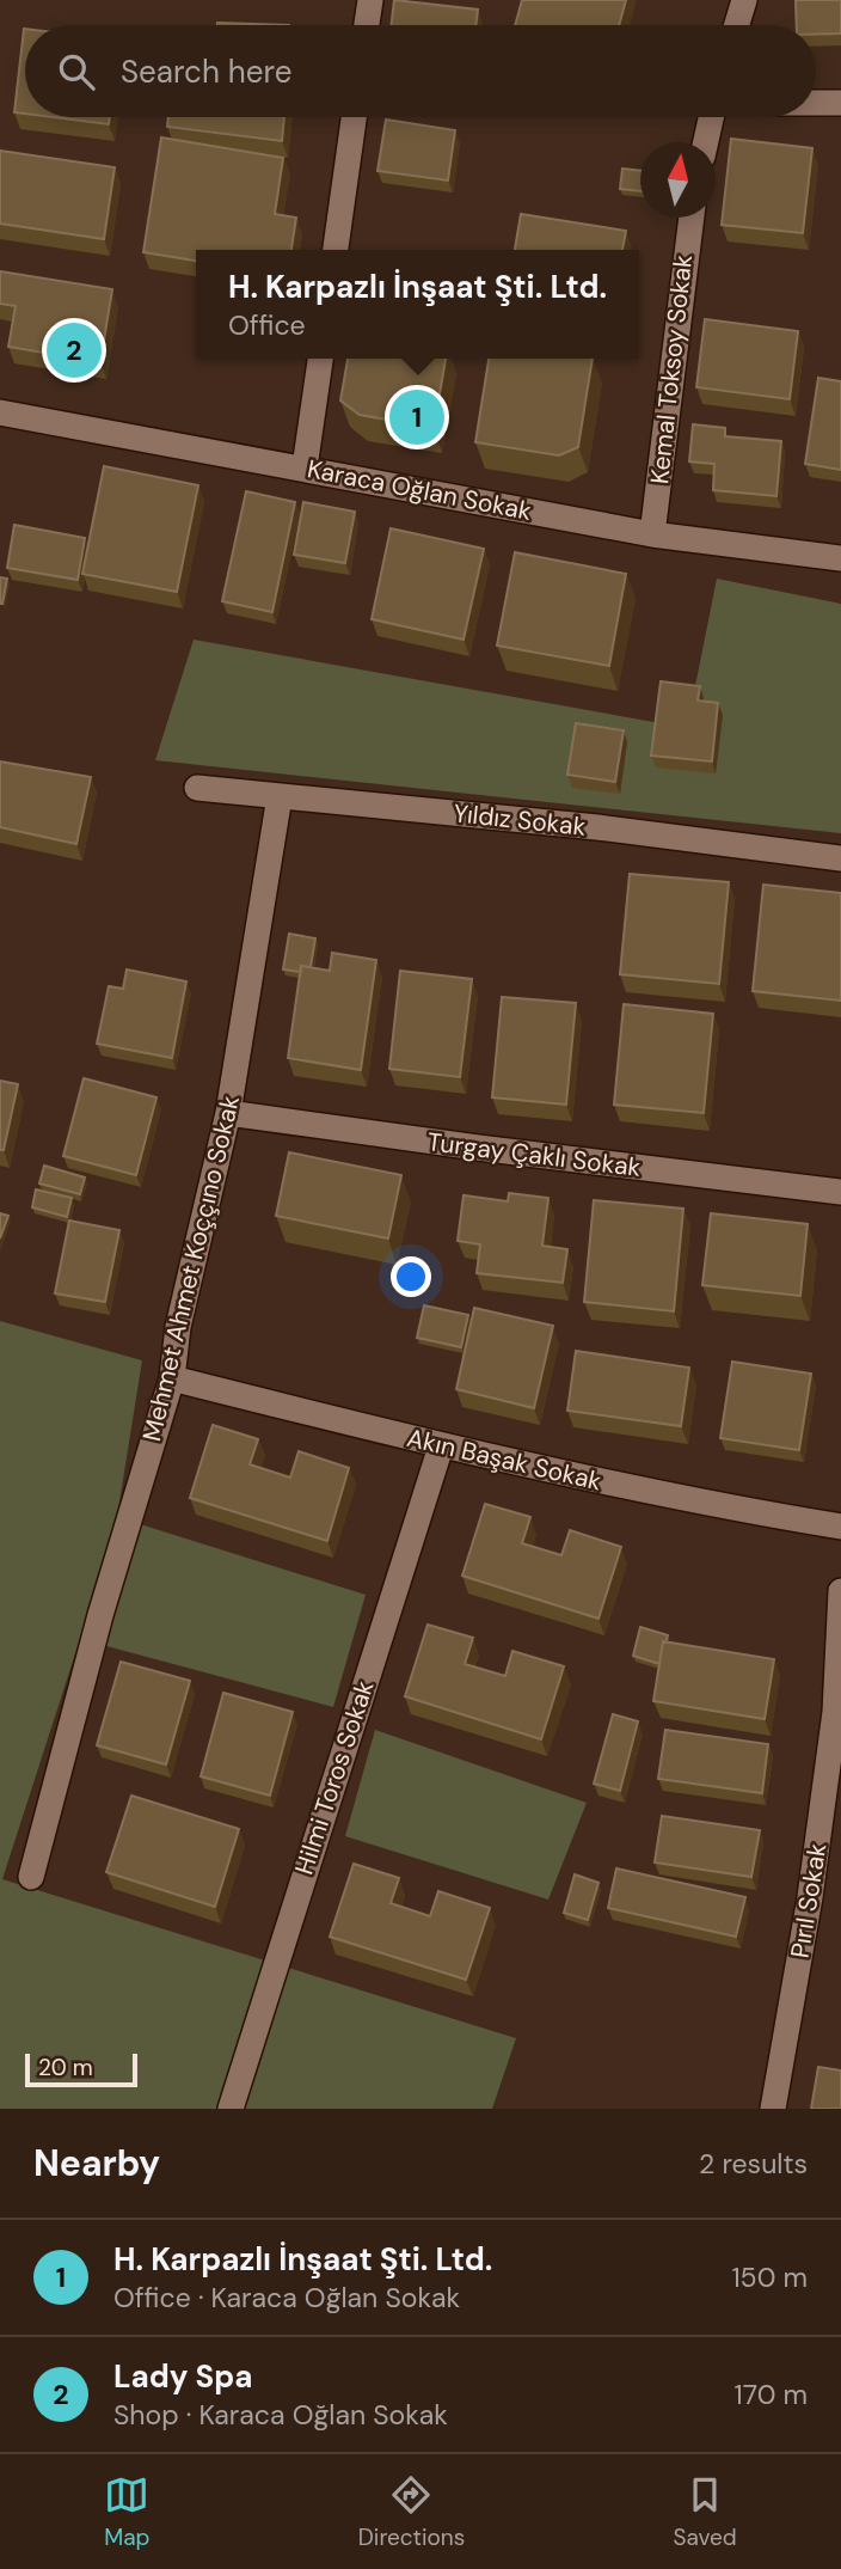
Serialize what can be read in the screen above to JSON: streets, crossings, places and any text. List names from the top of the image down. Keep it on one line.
{"streets":{"street":["Kemal Toksoy Sokak","Karaca Oğlan Sokak","Yıldız Sokak","Turgay Çaklı Sokak","Mehmet Ahmet Koççıno Sokak","Akın Başak Sokak","Hilmi Toros Sokak","Pırıl Sokak"]},"crossings":[["Kemal Toksoy Sokak","Karaca Oğlan Sokak"],["Yıldız Sokak","Mehmet Ahmet Koççıno Sokak"],["Turgay Çaklı Sokak","Mehmet Ahmet Koççıno Sokak"],["Mehmet Ahmet Koççıno Sokak","Akın Başak Sokak"],["Akın Başak Sokak","Hilmi Toros Sokak"]],"scale_bar":"20 m","north":"top","page":{"search":"Search here","popup":["H. Karpazlı İnşaat Şti. Ltd.","Office"],"pins":["2","1"],"scale":"20 m","heading":["Nearby","2 results"],"list":[{"mark":"1","name":"H. Karpazlı İnşaat Şti. Ltd.","note":"Office · Karaca Oğlan Sokak","value":"150 m"},{"mark":"2","name":"Lady Spa","note":"Shop · Karaca Oğlan Sokak","value":"170 m"}],"nav":["Map","Directions","Saved"]}}
